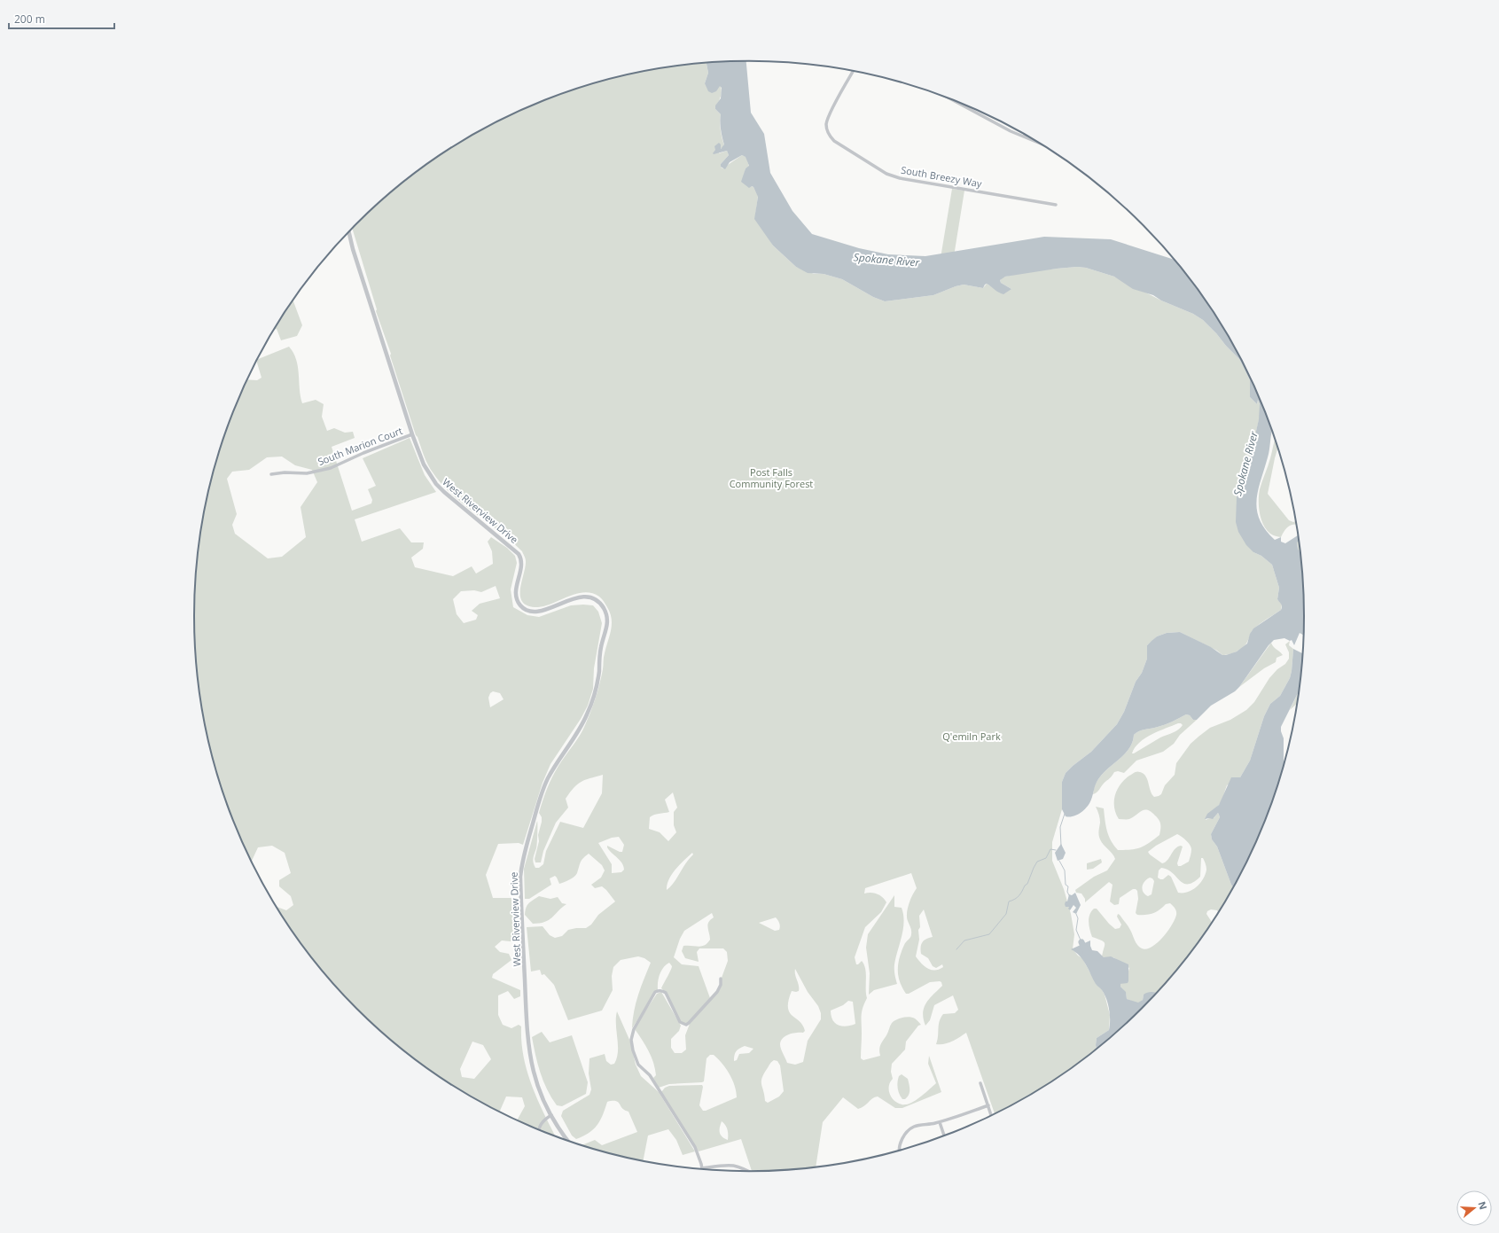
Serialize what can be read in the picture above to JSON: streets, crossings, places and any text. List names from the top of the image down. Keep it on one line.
{"streets":{"street":["South Breezy Way","South Marion Court","West Riverview Drive"]},"crossings":[["South Marion Court","West Riverview Drive"]],"water":["Spokane River"],"parks":["Post Falls Community Forest","Q'emiln Park"],"scale_bar":"200 m","north":"right"}
